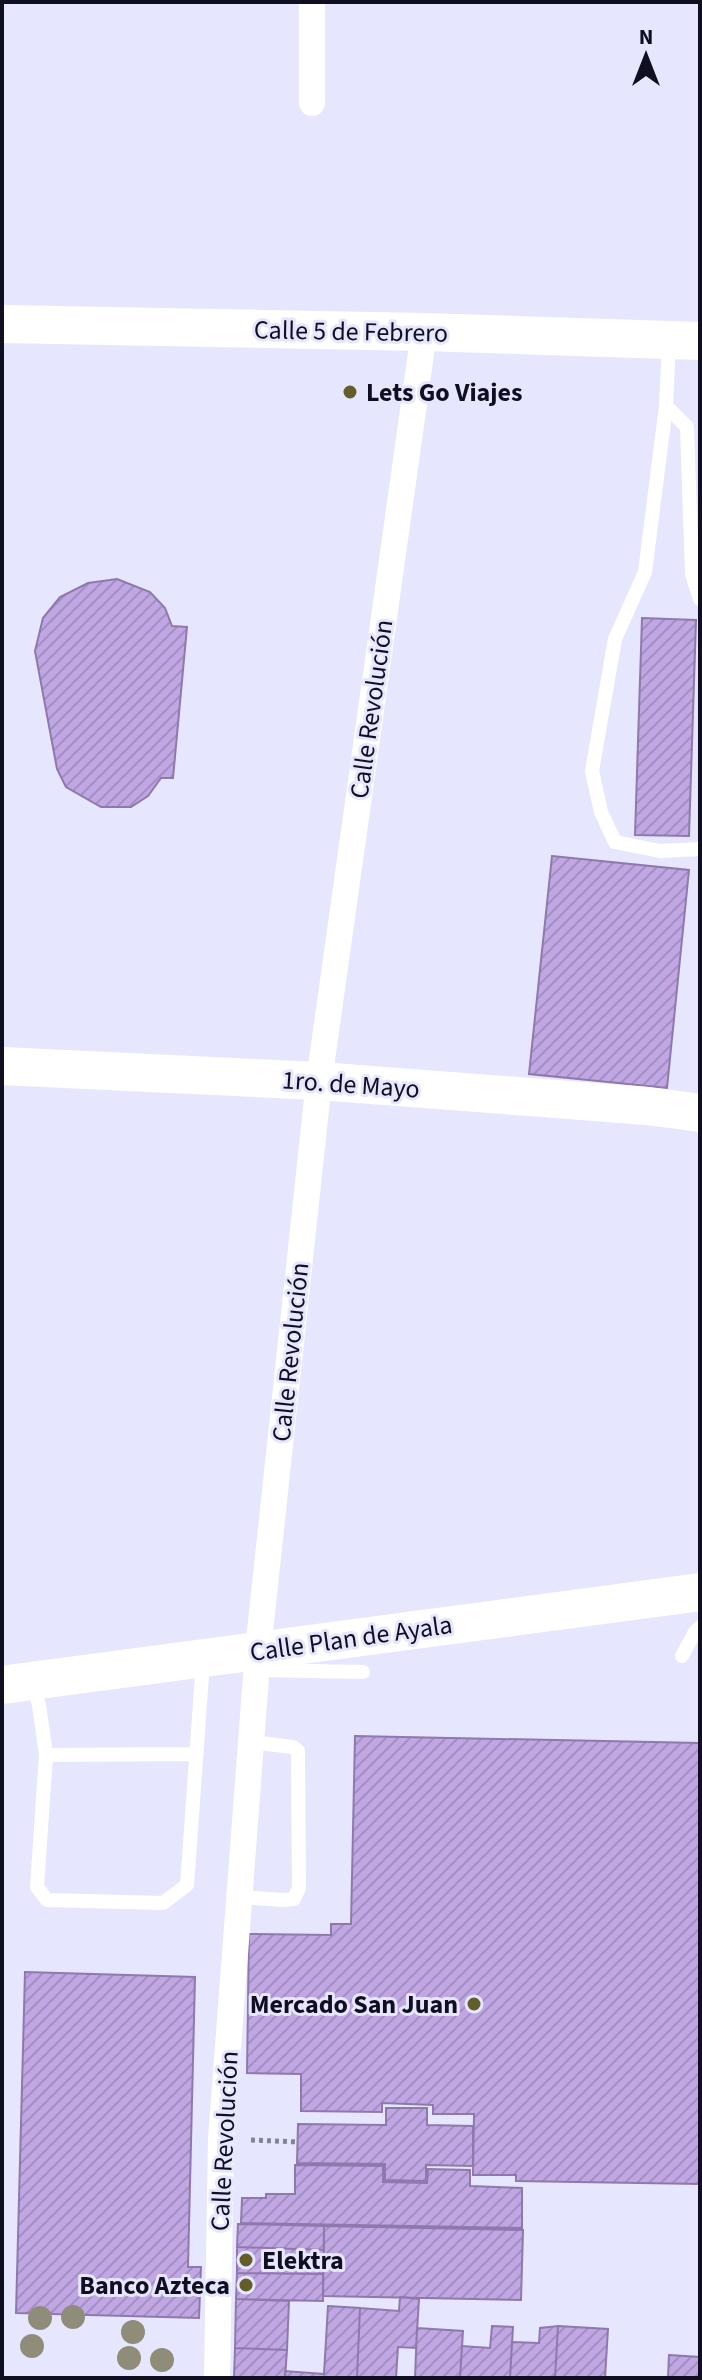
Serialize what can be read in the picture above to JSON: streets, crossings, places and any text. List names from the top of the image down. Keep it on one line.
{"streets":{"street":["Calle 5 de Febrero","Calle Revolución","1ro. de Mayo","Calle Plan de Ayala"]},"crossings":[["Calle 5 de Febrero","Calle Revolución"],["Calle Revolución","1ro. de Mayo"],["Calle Revolución","Calle Plan de Ayala"]],"places":["Lets Go Viajes","Mercado San Juan","Elektra","Banco Azteca"],"north":"top"}
